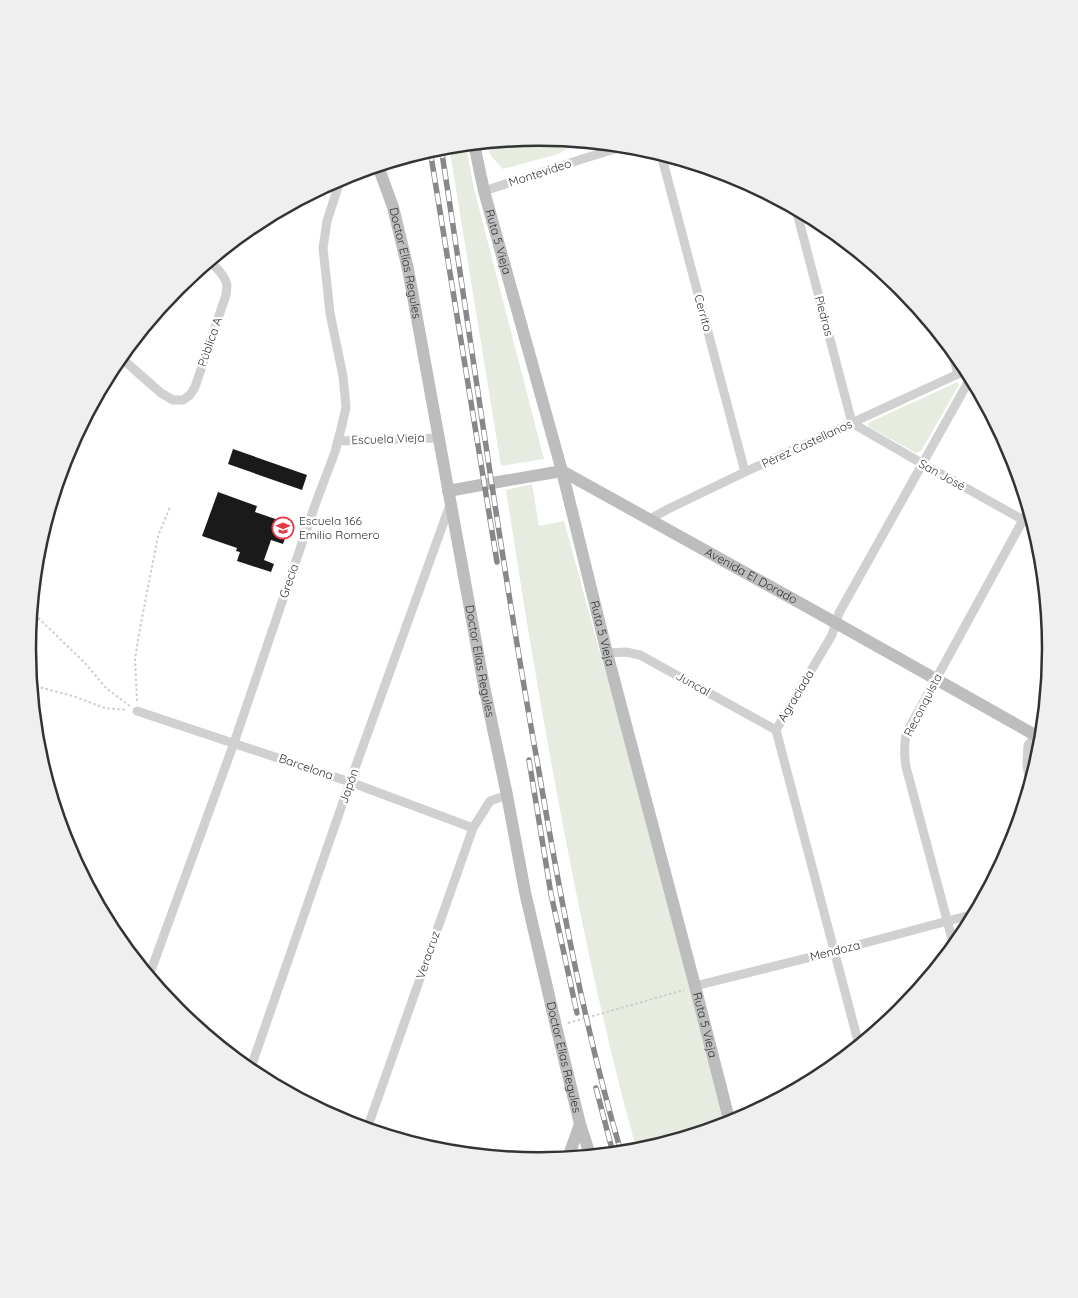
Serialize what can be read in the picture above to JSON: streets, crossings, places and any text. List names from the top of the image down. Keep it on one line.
{"streets":{"street":["Montevideo","Ruta 5 Vieja","Doctor Elías Regules","Cerrito","Piedras","Pública A","Escuela Vieja","Pérez Castellanos","San José","Avenida El Dorado","Grecia","Juncal","Agraciada","Reconquista","Barcelona","Japón","Mendoza","Veracruz"]},"crossings":[["Montevideo","Ruta 5 Vieja"],["Ruta 5 Vieja","Avenida El Dorado"],["Ruta 5 Vieja","Juncal"],["Ruta 5 Vieja","Mendoza"],["Doctor Elías Regules","Escuela Vieja"],["Doctor Elías Regules","Japón"],["Doctor Elías Regules","Veracruz"],["Cerrito","Pérez Castellanos"],["Piedras","Pérez Castellanos"],["Piedras","San José"],["Escuela Vieja","Grecia"],["Pérez Castellanos","San José"],["Pérez Castellanos","Avenida El Dorado"],["San José","Agraciada"],["San José","Reconquista"],["Avenida El Dorado","Agraciada"],["Avenida El Dorado","Reconquista"],["Grecia","Barcelona"],["Juncal","Agraciada"],["Agraciada","Mendoza"],["Reconquista","Mendoza"],["Barcelona","Japón"],["Barcelona","Veracruz"]],"places":{"school or university":["Escuela 166 Emilio Romero"]}}
